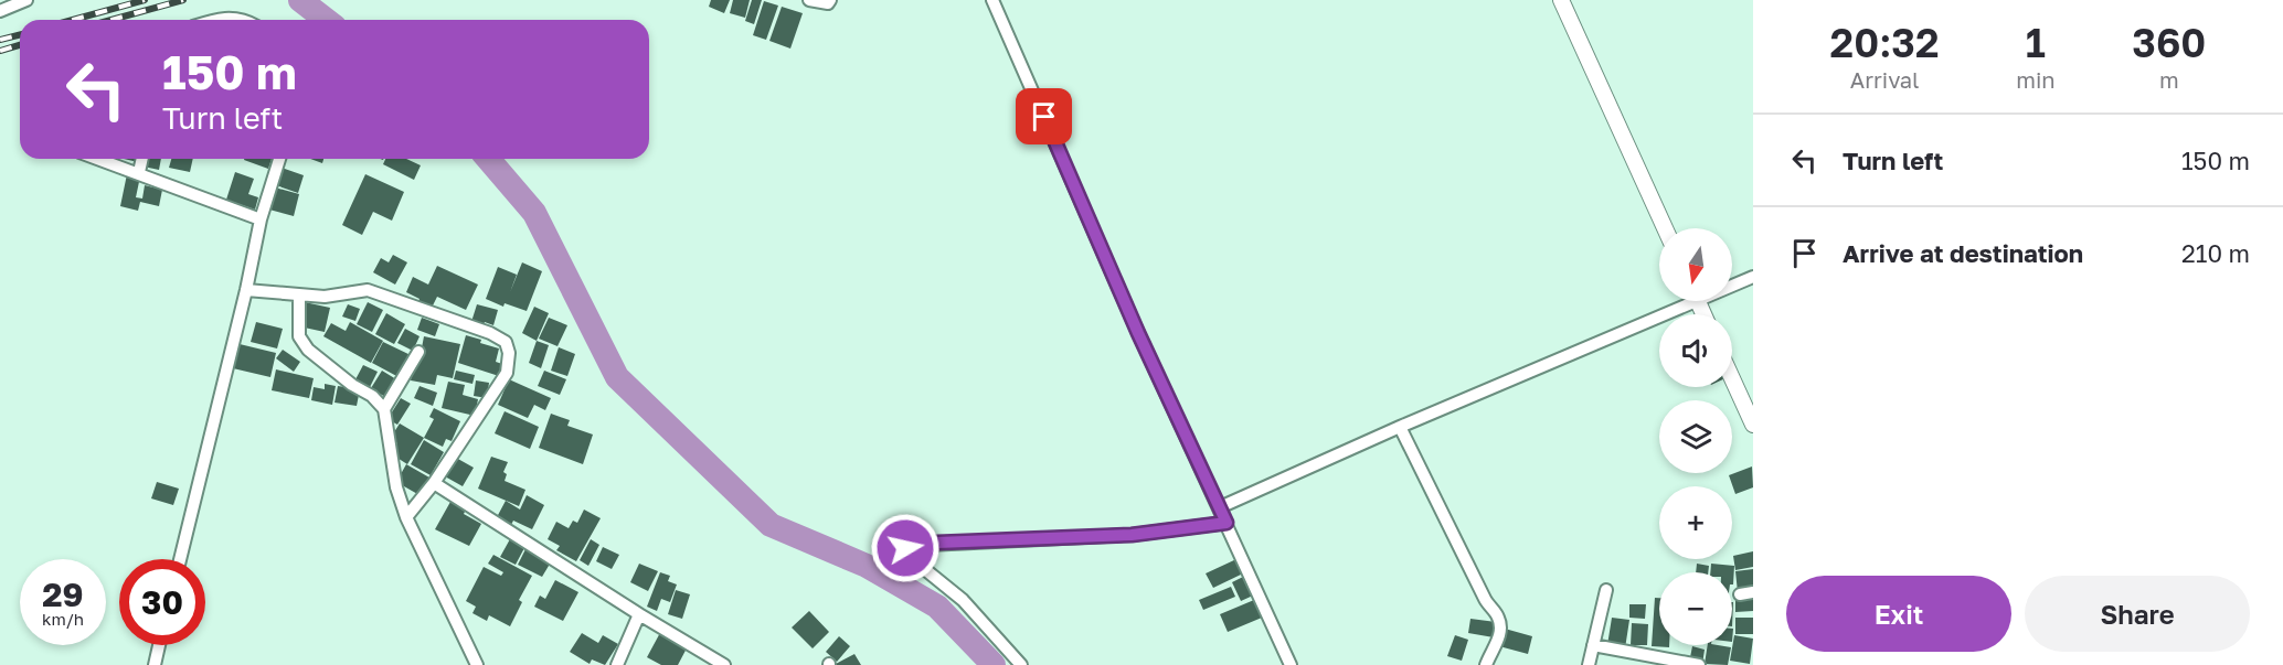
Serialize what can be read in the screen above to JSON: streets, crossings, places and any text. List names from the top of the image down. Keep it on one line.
{"north":"bottom","page":{"eta":["20:32","Arrival","1","min","360","m"],"turn":["150 m","Turn left"],"list":[{"name":"Turn left","value":"150 m"},{"name":"Arrive at destination","value":"210 m"}],"map_buttons":["+","−"],"speed":"29 km/h","limit":"30","buttons":["Exit","Share"]}}
